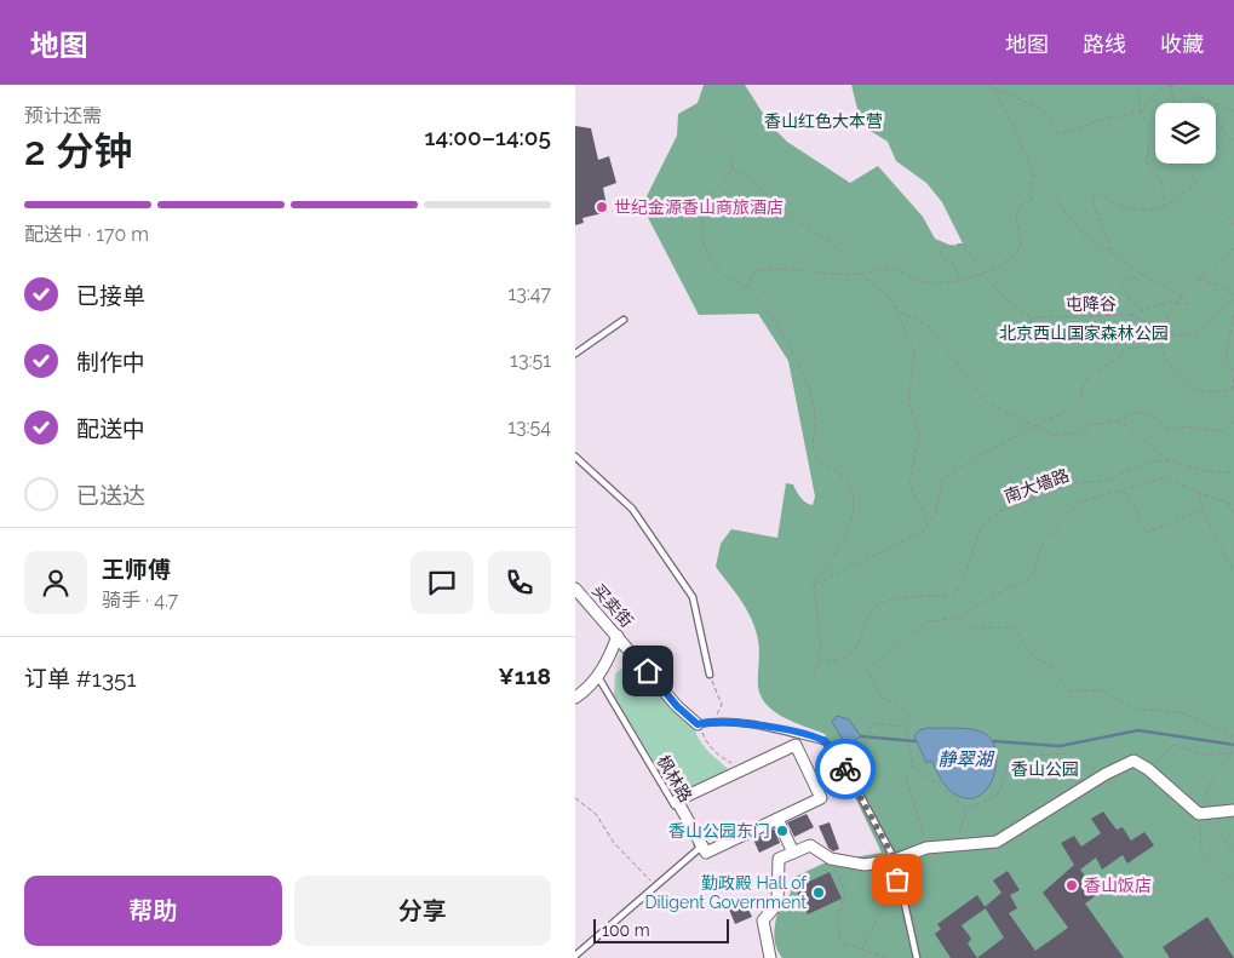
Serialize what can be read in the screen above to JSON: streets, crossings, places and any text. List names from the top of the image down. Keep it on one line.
{"streets":{"street":["买卖街"],"lane":["枫林路"],"path":["屯降谷","南大墙路"]},"water":["静翠湖"],"parks":["香山红色大本营","北京西山国家森林公园","香山公园"],"places":["世纪金源香山商旅酒店","香山公园东门","香山饭店","勤政殿 Hall of Diligent Government"],"scale_bar":"100 m","page":{"header":"地图","nav":["地图","路线","收藏"],"heading":["2 分钟","预计还需","14:00–14:05"],"panel":["王师傅","骑手 · 4.7","订单 #1351","¥118"],"bar":"配送中 · 170 m","list":[["已接单","13:47"],["制作中","13:51"],["配送中","13:54"],"已送达"],"buttons":["帮助","分享"],"scale":"100 m"}}
